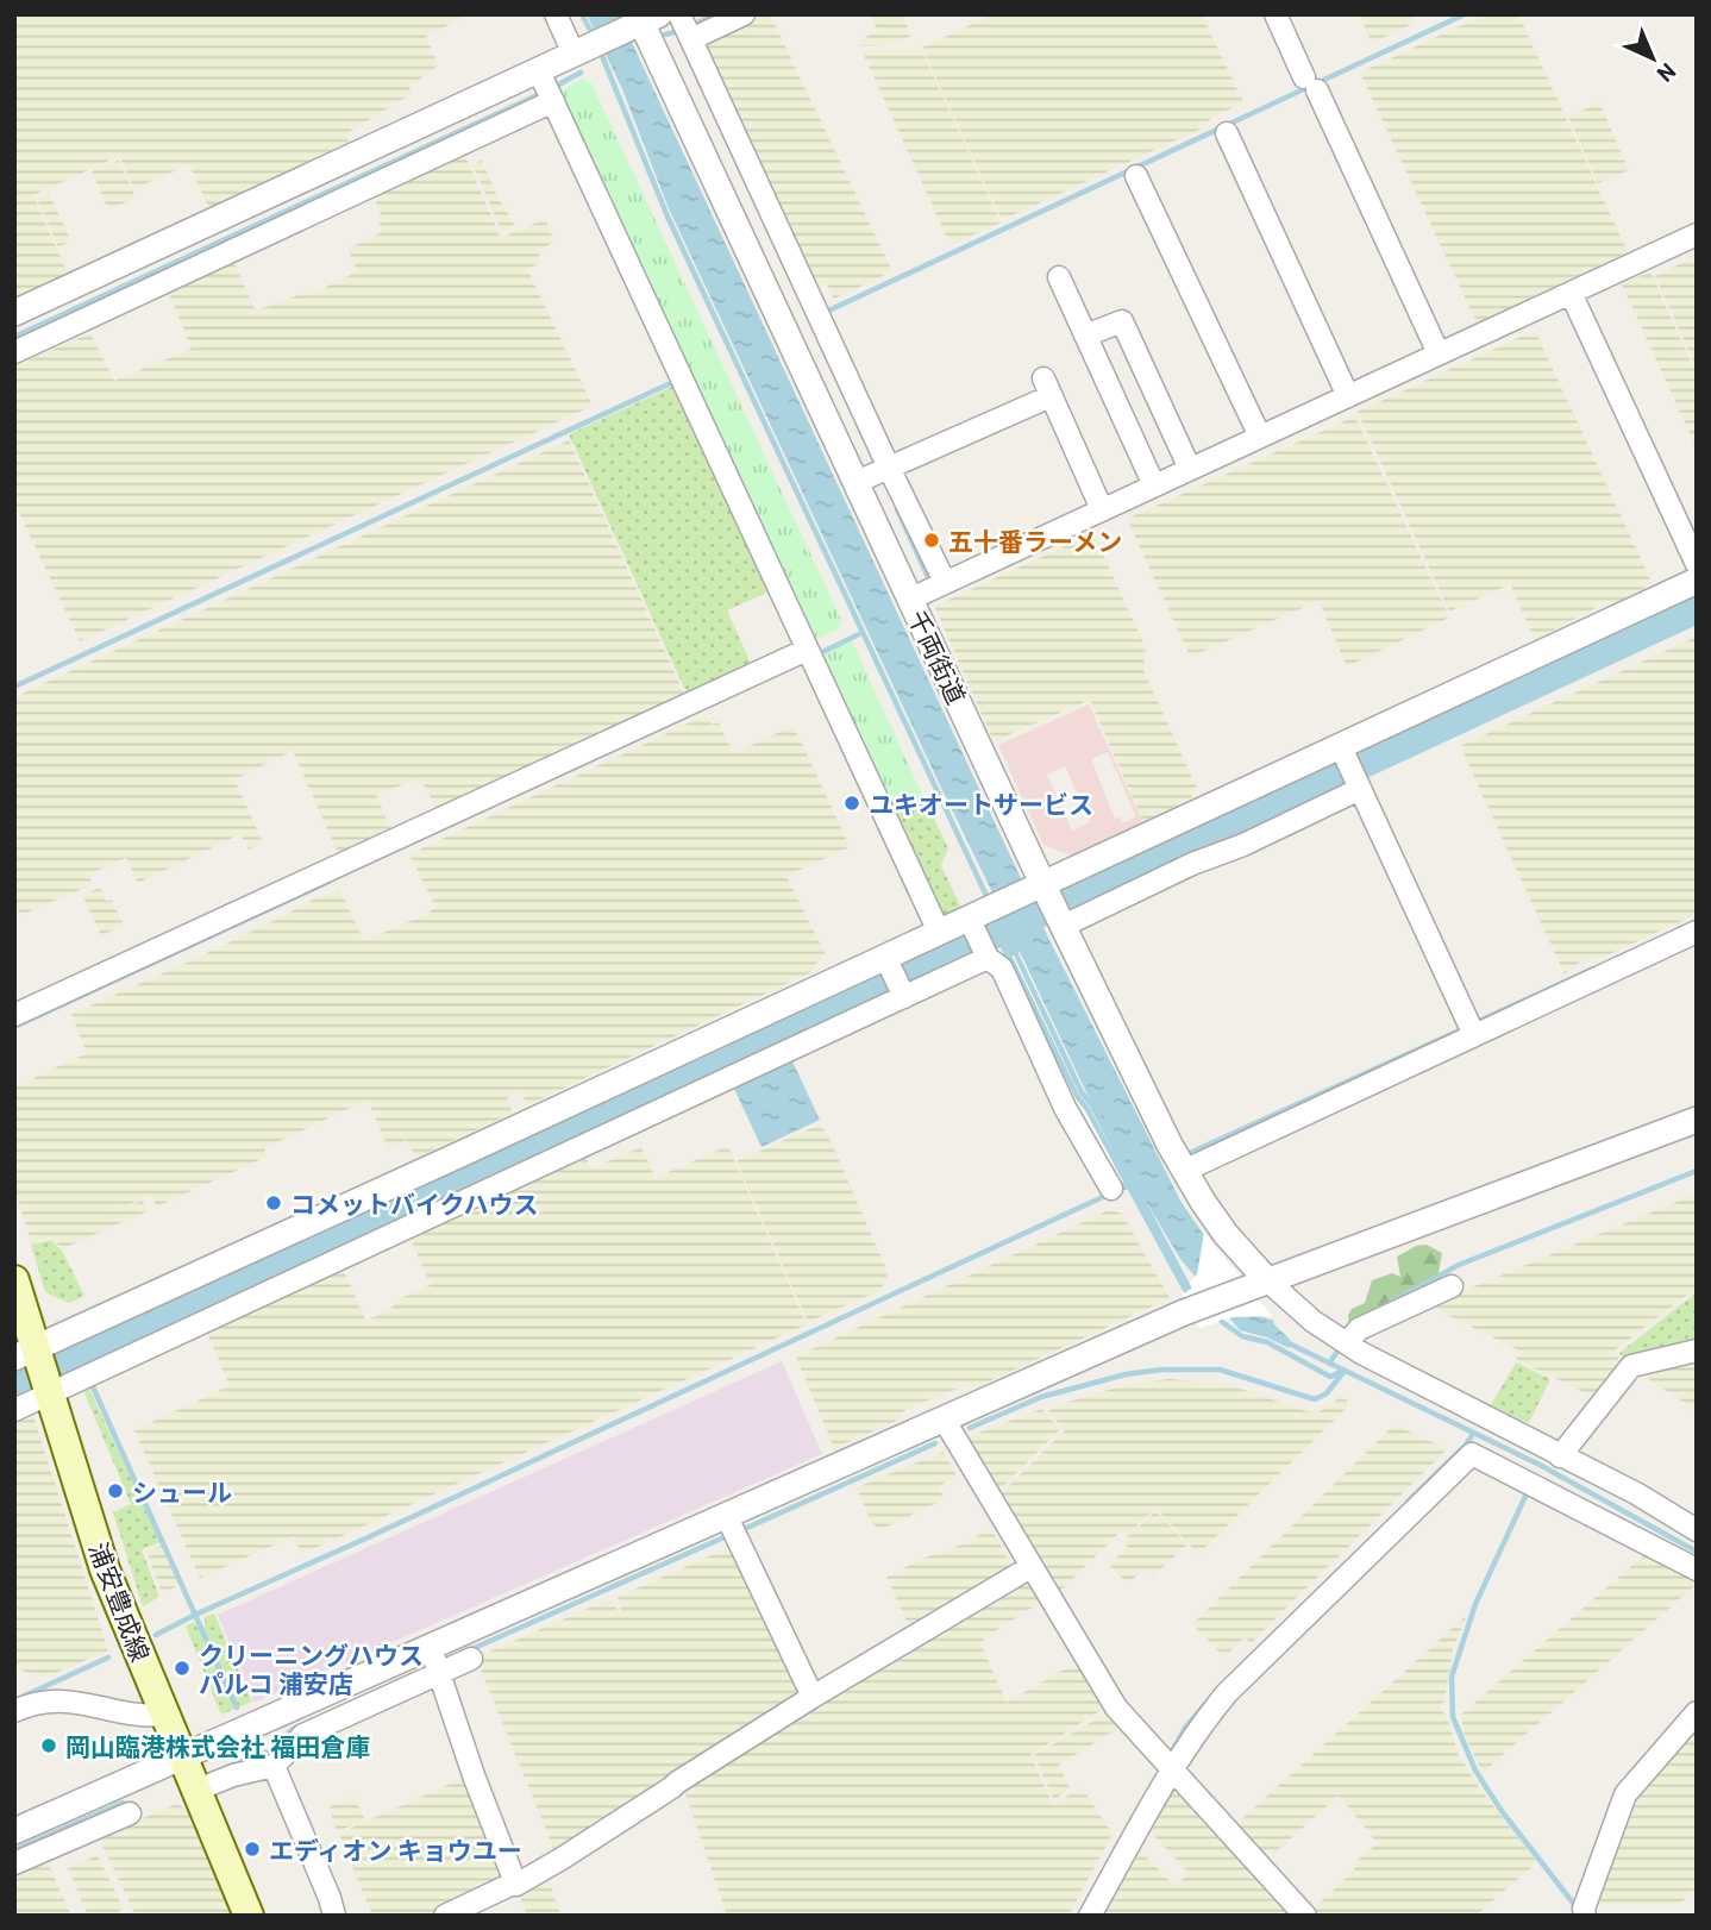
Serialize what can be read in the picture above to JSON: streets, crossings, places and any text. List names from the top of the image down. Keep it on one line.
{"streets":{"main road":["浦安豊成線"],"street":["千両街道"]},"places":["五十番ラーメン","ユキオートサービス","コメットバイクハウス","シュール","クリーニングハウス パルコ 浦安店","岡山臨港株式会社 福田倉庫","エディオン キョウユー"],"north":"bottom right"}
